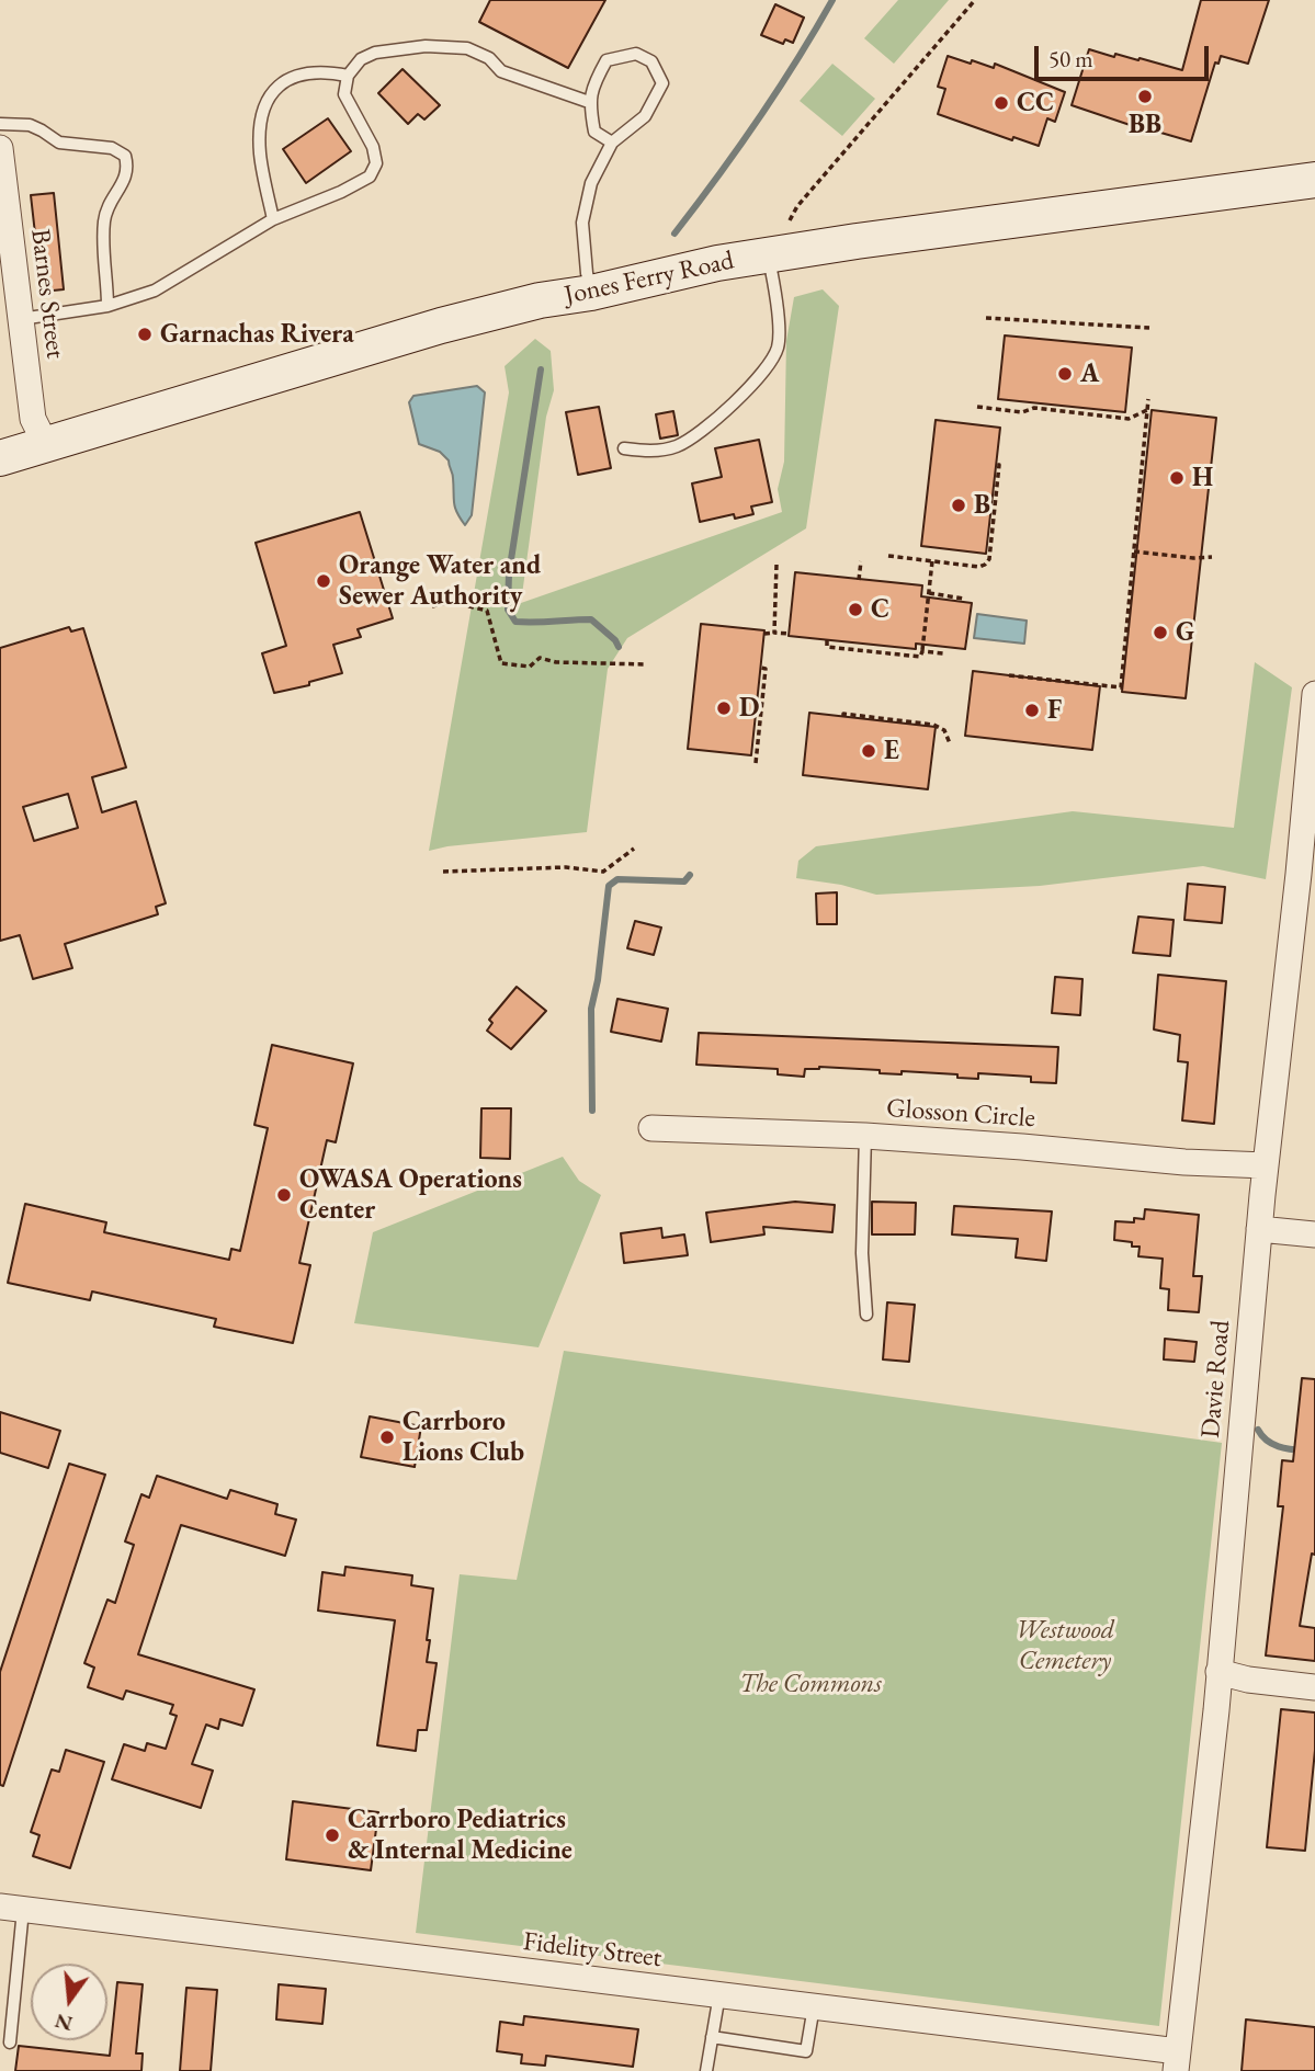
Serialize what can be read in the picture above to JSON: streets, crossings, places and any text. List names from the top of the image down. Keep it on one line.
{"streets":{"main road":["Jones Ferry Road"],"street":["Barnes Street","Glosson Circle","Davie Road","Fidelity Street"]},"crossings":[["Jones Ferry Road","Barnes Street"],["Glosson Circle","Davie Road"],["Davie Road","Fidelity Street"]],"parks":["Westwood Cemetery","The Commons"],"places":["BB","CC","Garnachas Rivera","A","H","B","Orange Water and Sewer Authority","C","G","D","F","E","OWASA Operations Center","Carrboro Lions Club","Carrboro Pediatrics & Internal Medicine"],"scale_bar":"50 m","north":"bottom"}
